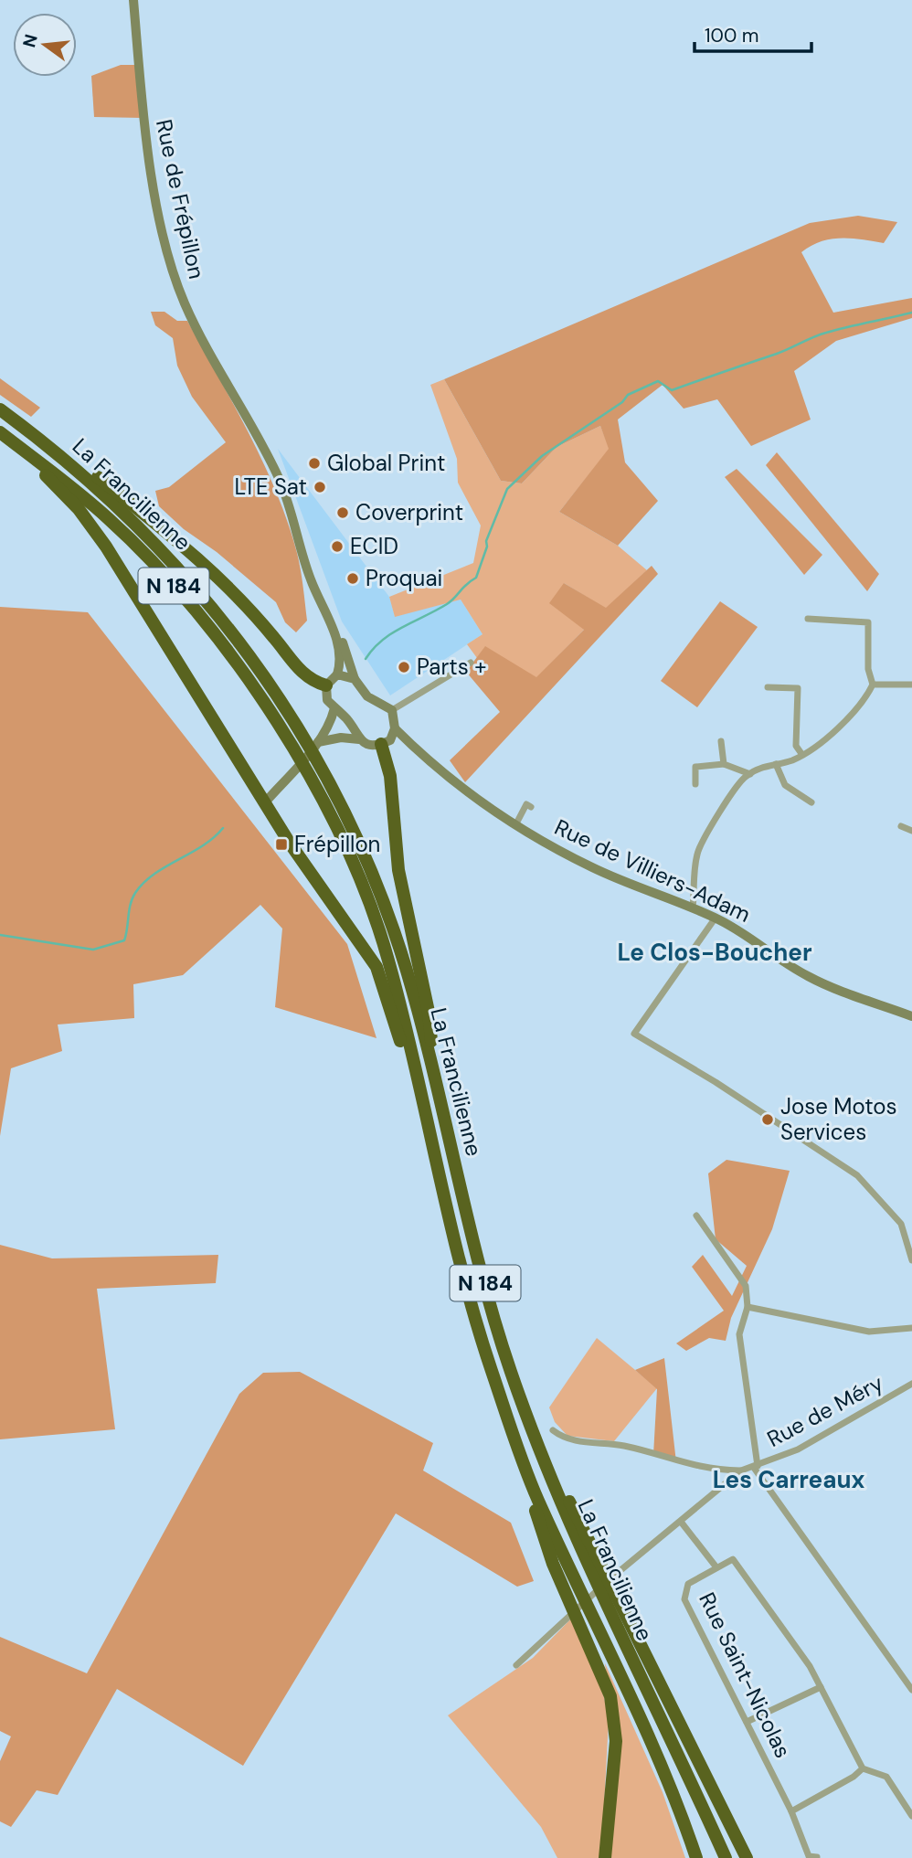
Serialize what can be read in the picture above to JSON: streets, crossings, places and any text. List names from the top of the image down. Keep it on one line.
{"streets":{"highway":["La Francilienne","N 184"],"street":["Rue de Frépillon","Rue de Villiers-Adam","Rue de Méry","Rue Saint-Nicolas"]},"districts":["Le Clos-Boucher","Les Carreaux"],"places":{"other":["Global Print","LTE Sat","Coverprint","ECID","Proquai","Parts +","Jose Motos Services"],"transit":["Frépillon"]},"scale_bar":"100 m","north":"left"}
